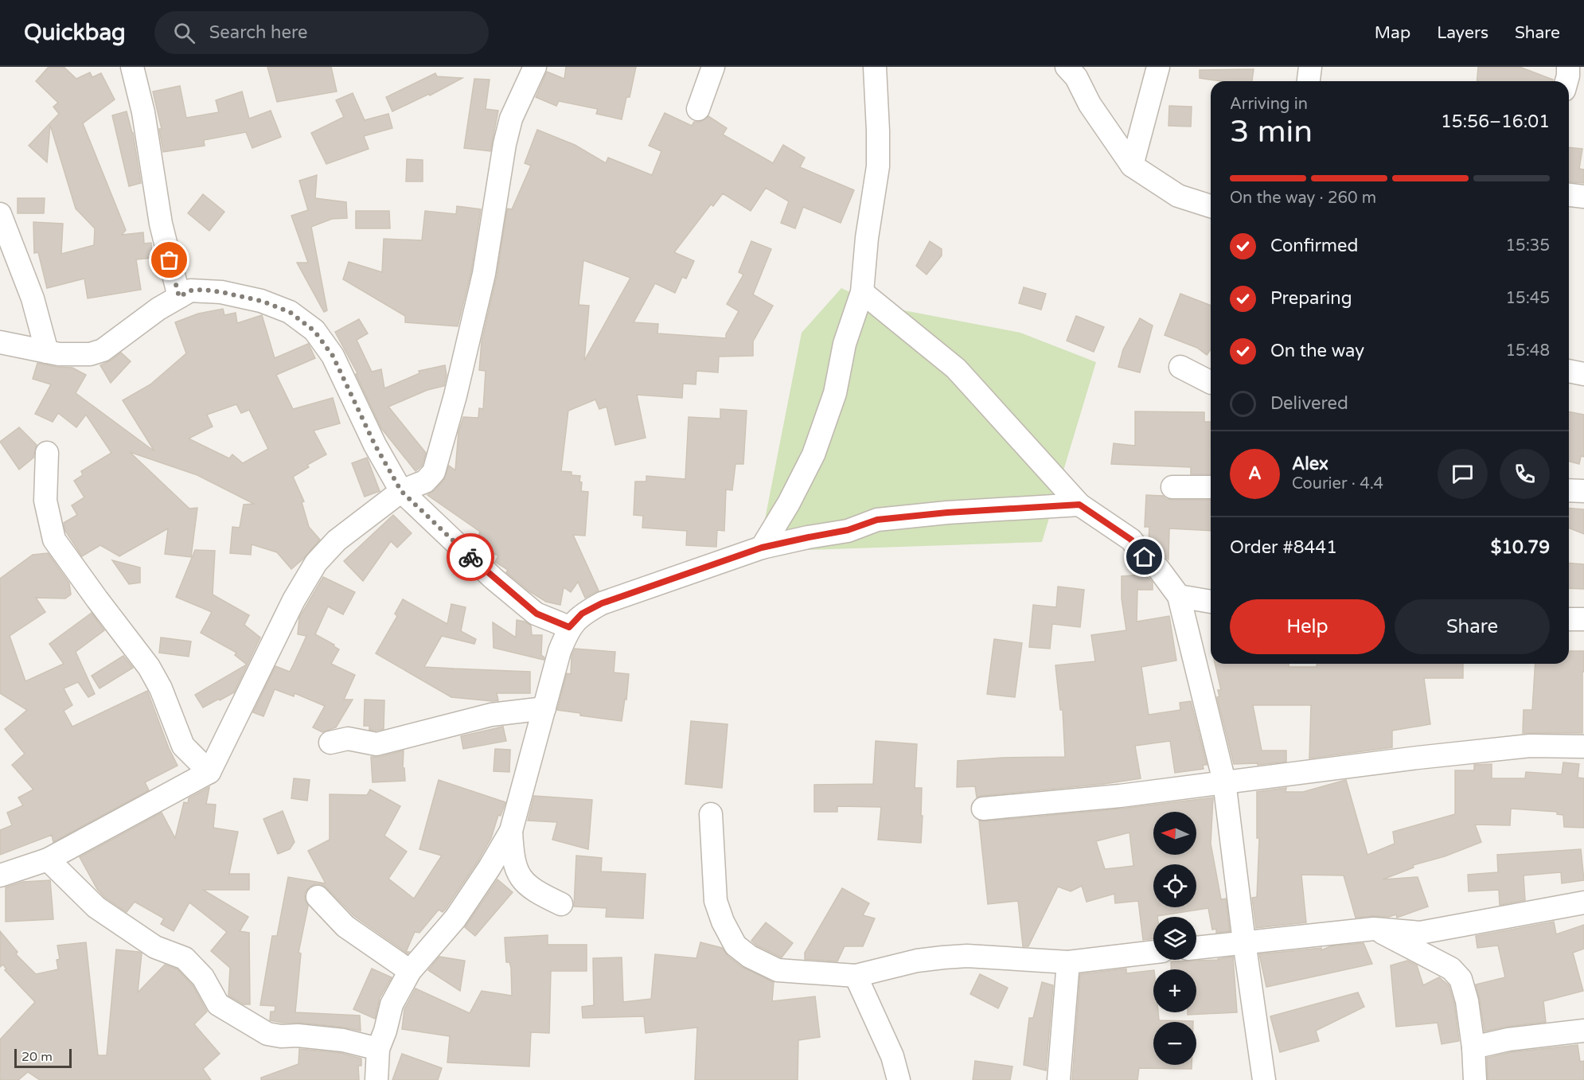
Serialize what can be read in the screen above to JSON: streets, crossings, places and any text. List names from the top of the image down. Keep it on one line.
{"scale_bar":"20 m","north":"left","page":{"header":"Quickbag","search":"Search here","nav":["Map","Layers","Share"],"heading":["3 min","Arriving in","15:56–16:01"],"panel":["Alex","Courier · 4.4","Order #8441","$10.79"],"bar":"On the way · 260 m","list":[["Confirmed","15:35"],["Preparing","15:45"],["On the way","15:48"],"Delivered"],"round":"A","buttons":["Help","Share"],"map_buttons":["+","−"],"scale":"20 m"}}
